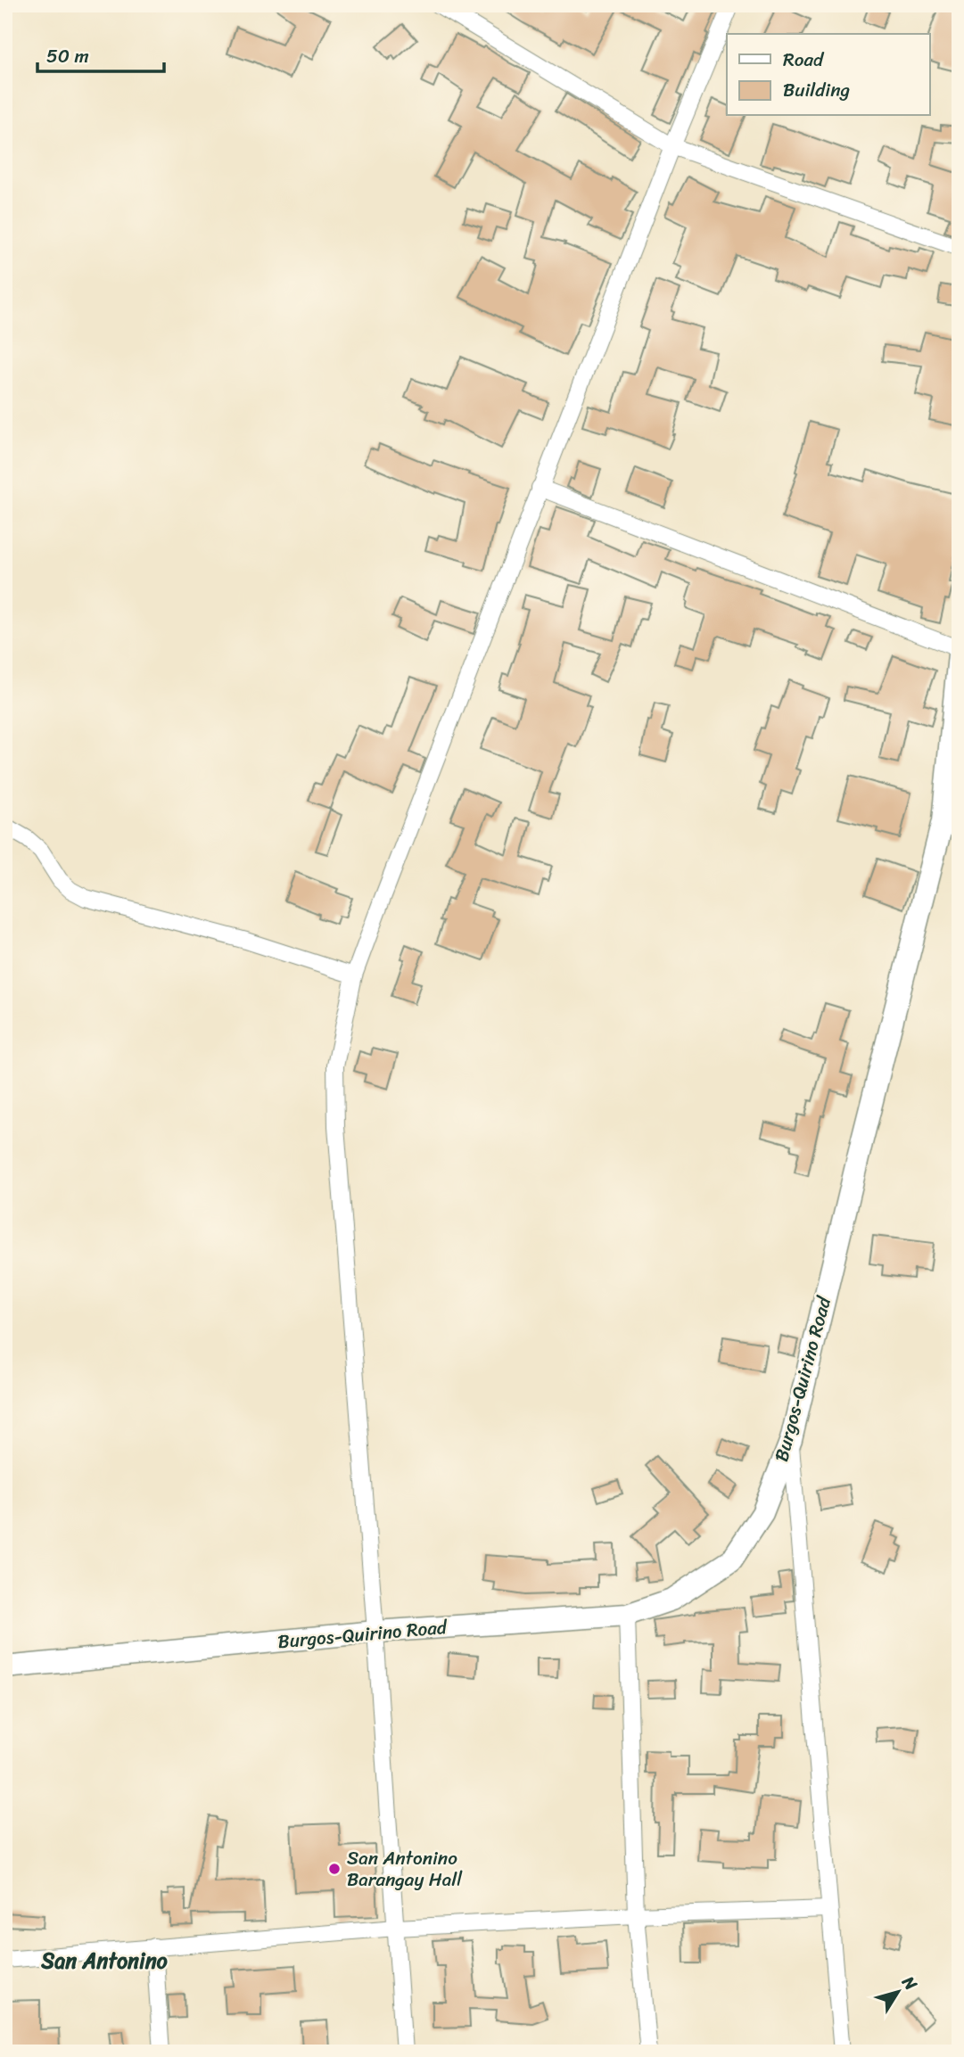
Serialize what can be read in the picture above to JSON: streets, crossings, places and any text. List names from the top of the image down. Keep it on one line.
{"streets":{"street":["Burgos-Quirino Road"]},"districts":["San Antonino"],"places":["San Antonino Barangay Hall"],"legend":["Road","Building"],"scale_bar":"50 m","north":"top right"}
